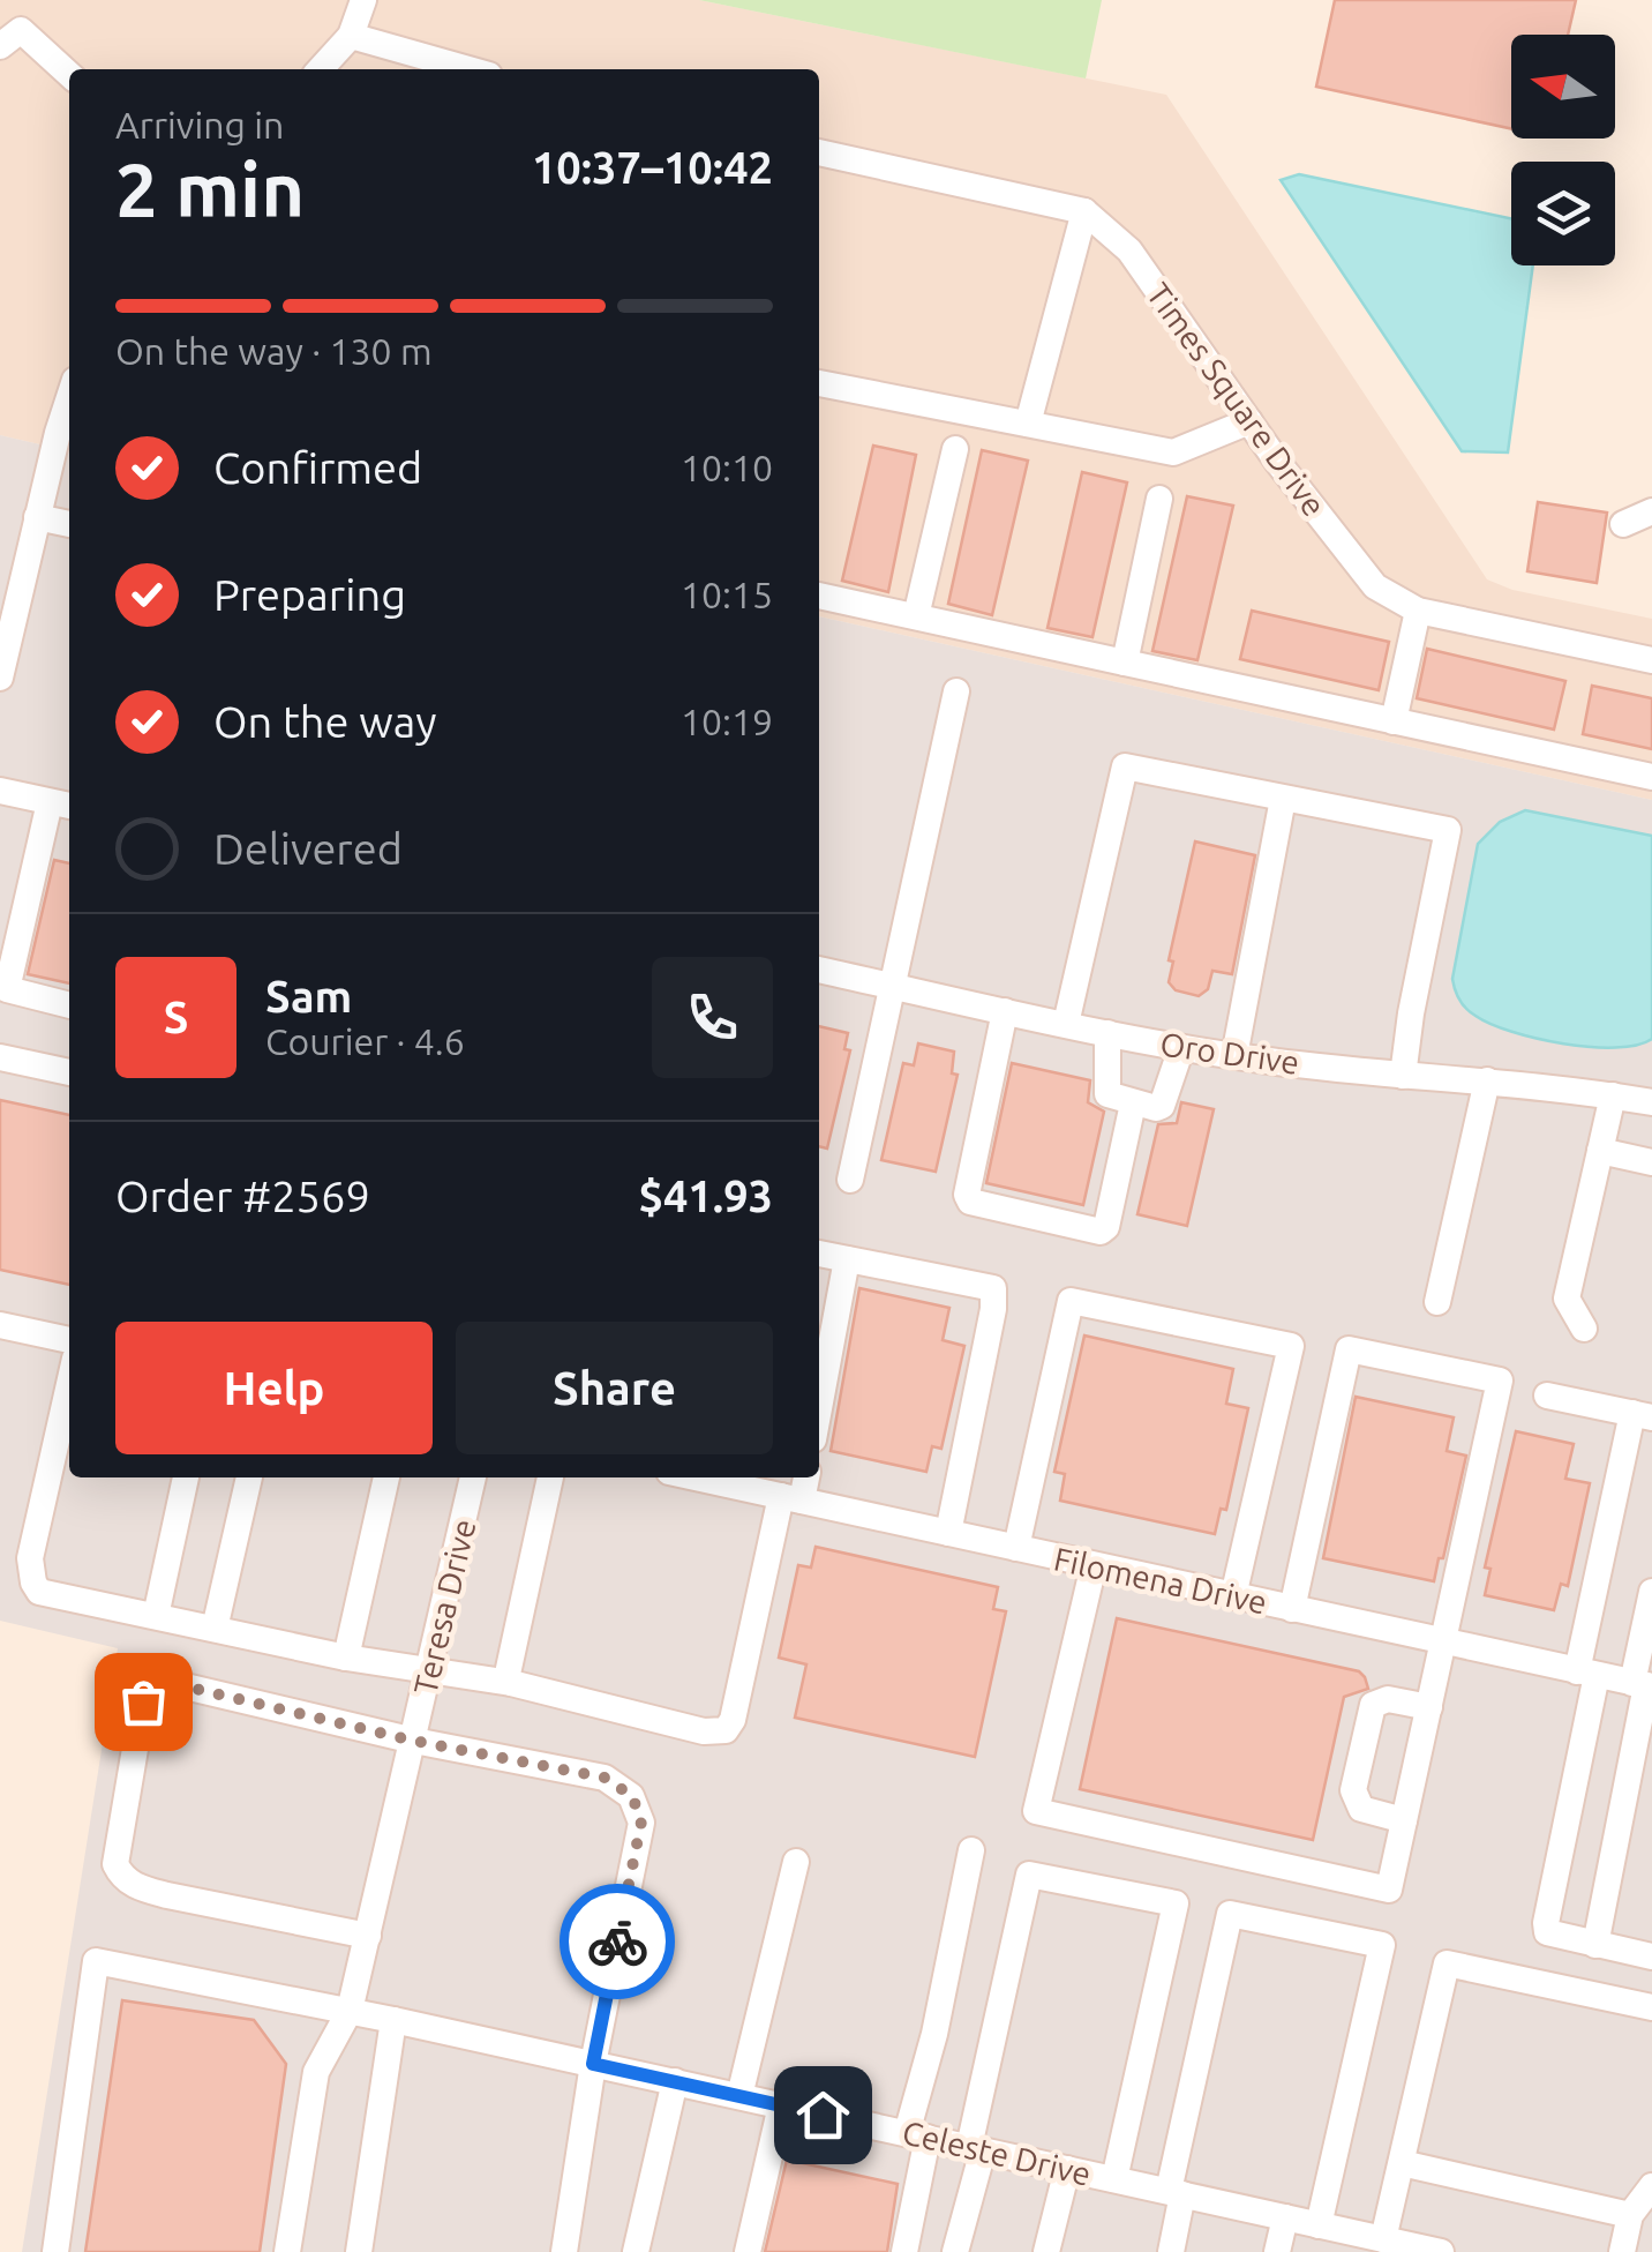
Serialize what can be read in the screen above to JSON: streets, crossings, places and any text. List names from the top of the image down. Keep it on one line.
{"streets":{"street":["Times Square Drive","Oro Drive","Filomena Drive","Teresa Drive","Celeste Drive"]},"crossings":[["Teresa Drive","Celeste Drive"]],"north":"left","page":{"heading":["2 min","Arriving in","10:37–10:42"],"panel":["Sam","Courier · 4.6","Order #2569","$41.93"],"bar":"On the way · 130 m","list":[["Confirmed","10:10"],["Preparing","10:15"],["On the way","10:19"],"Delivered"],"round":"S","buttons":["Help","Share"]}}
